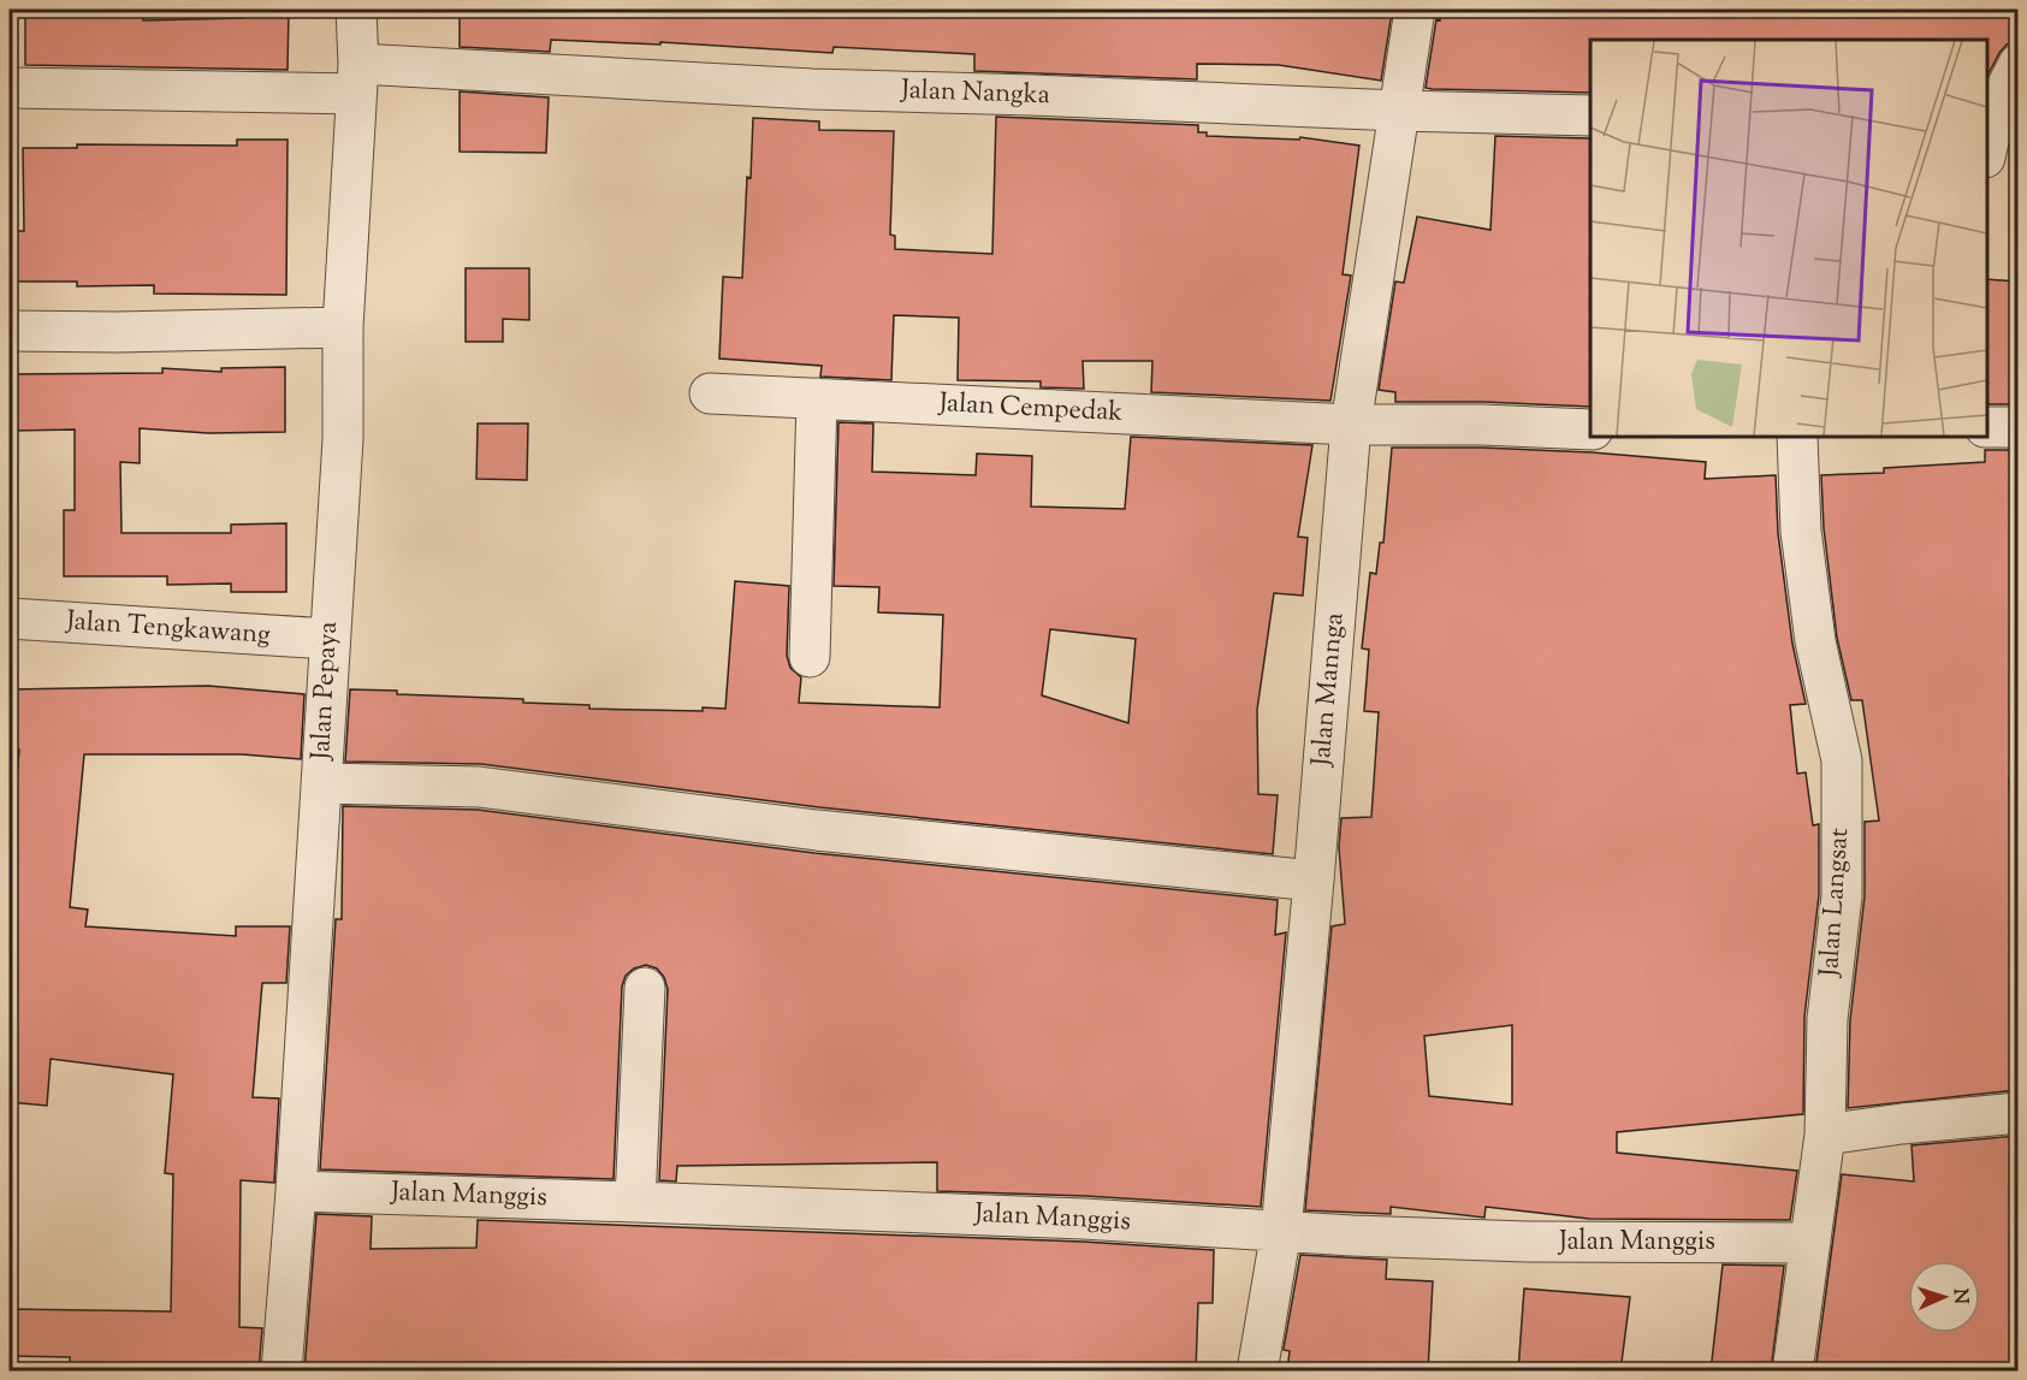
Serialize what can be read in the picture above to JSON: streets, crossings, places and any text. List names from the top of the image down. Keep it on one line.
{"streets":{"street":["Jalan Nangka","Jalan Cempedak","Jalan Tengkawang","Jalan Mannga","Jalan Pepaya","Jalan Langsat","Jalan Manggis"]},"crossings":[["Jalan Nangka","Jalan Mannga"],["Jalan Nangka","Jalan Pepaya"],["Jalan Cempedak","Jalan Mannga"],["Jalan Tengkawang","Jalan Pepaya"],["Jalan Mannga","Jalan Manggis"],["Jalan Pepaya","Jalan Manggis"],["Jalan Langsat","Jalan Manggis"]],"north":"right"}
